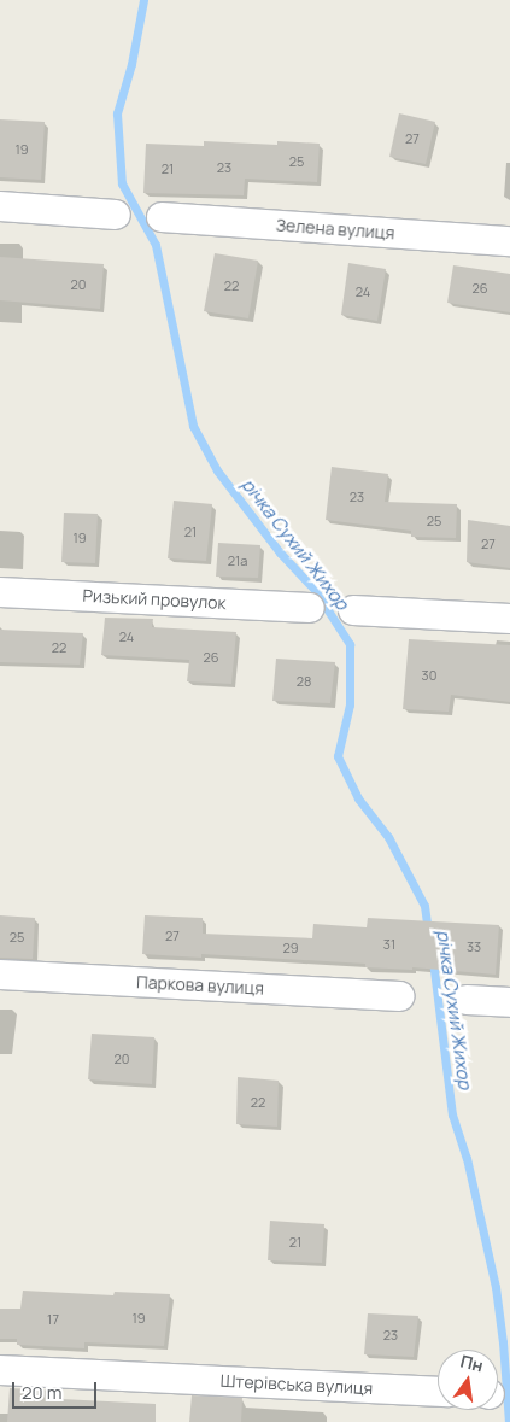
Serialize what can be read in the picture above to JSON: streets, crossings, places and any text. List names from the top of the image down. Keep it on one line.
{"streets":{"street":["Зелена вулиця","Ризький провулок","Паркова вулиця","Штерівська вулиця"]},"water":["річка Сухий Жихор"],"house_numbers":["27","19","25","23","21","20","22","26","24","23","25","21","19","27","21а","24","22","26","30","28","27","25","31","33","29","20","22","21","19","17","23"],"scale_bar":"20 m","north":"top"}
